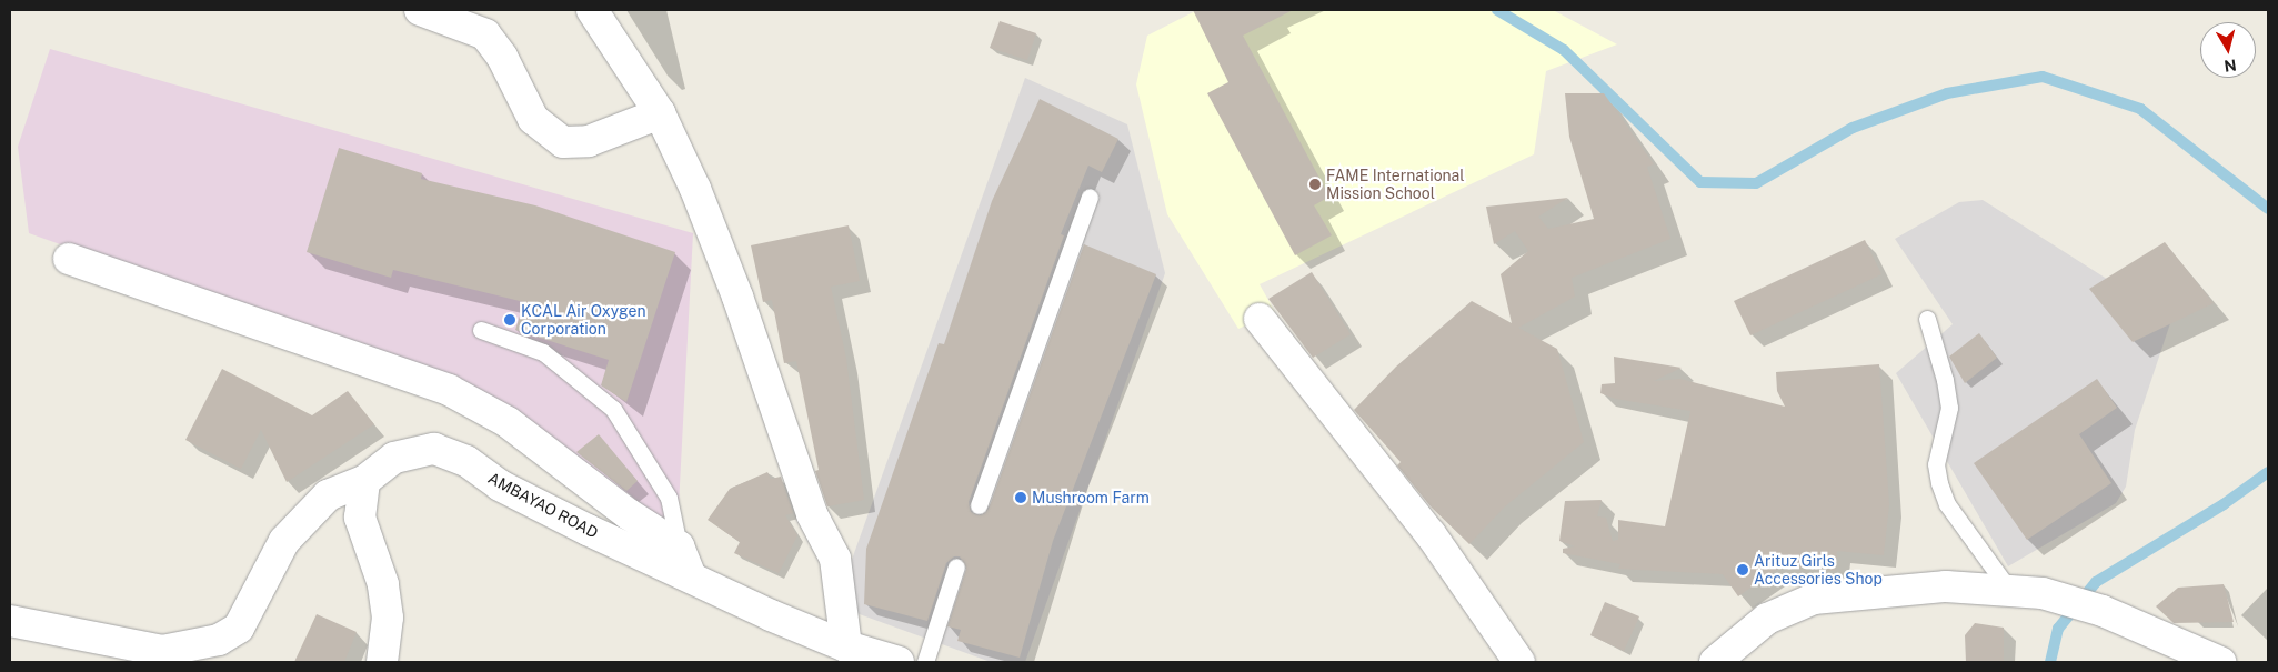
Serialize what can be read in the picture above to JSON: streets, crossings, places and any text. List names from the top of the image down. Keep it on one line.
{"streets":{"street":["AMBAYAO ROAD"]},"places":["FAME International Mission School","KCAL Air Oxygen Corporation","Mushroom Farm","Arituz Girls Accessories Shop"],"north":"bottom"}
